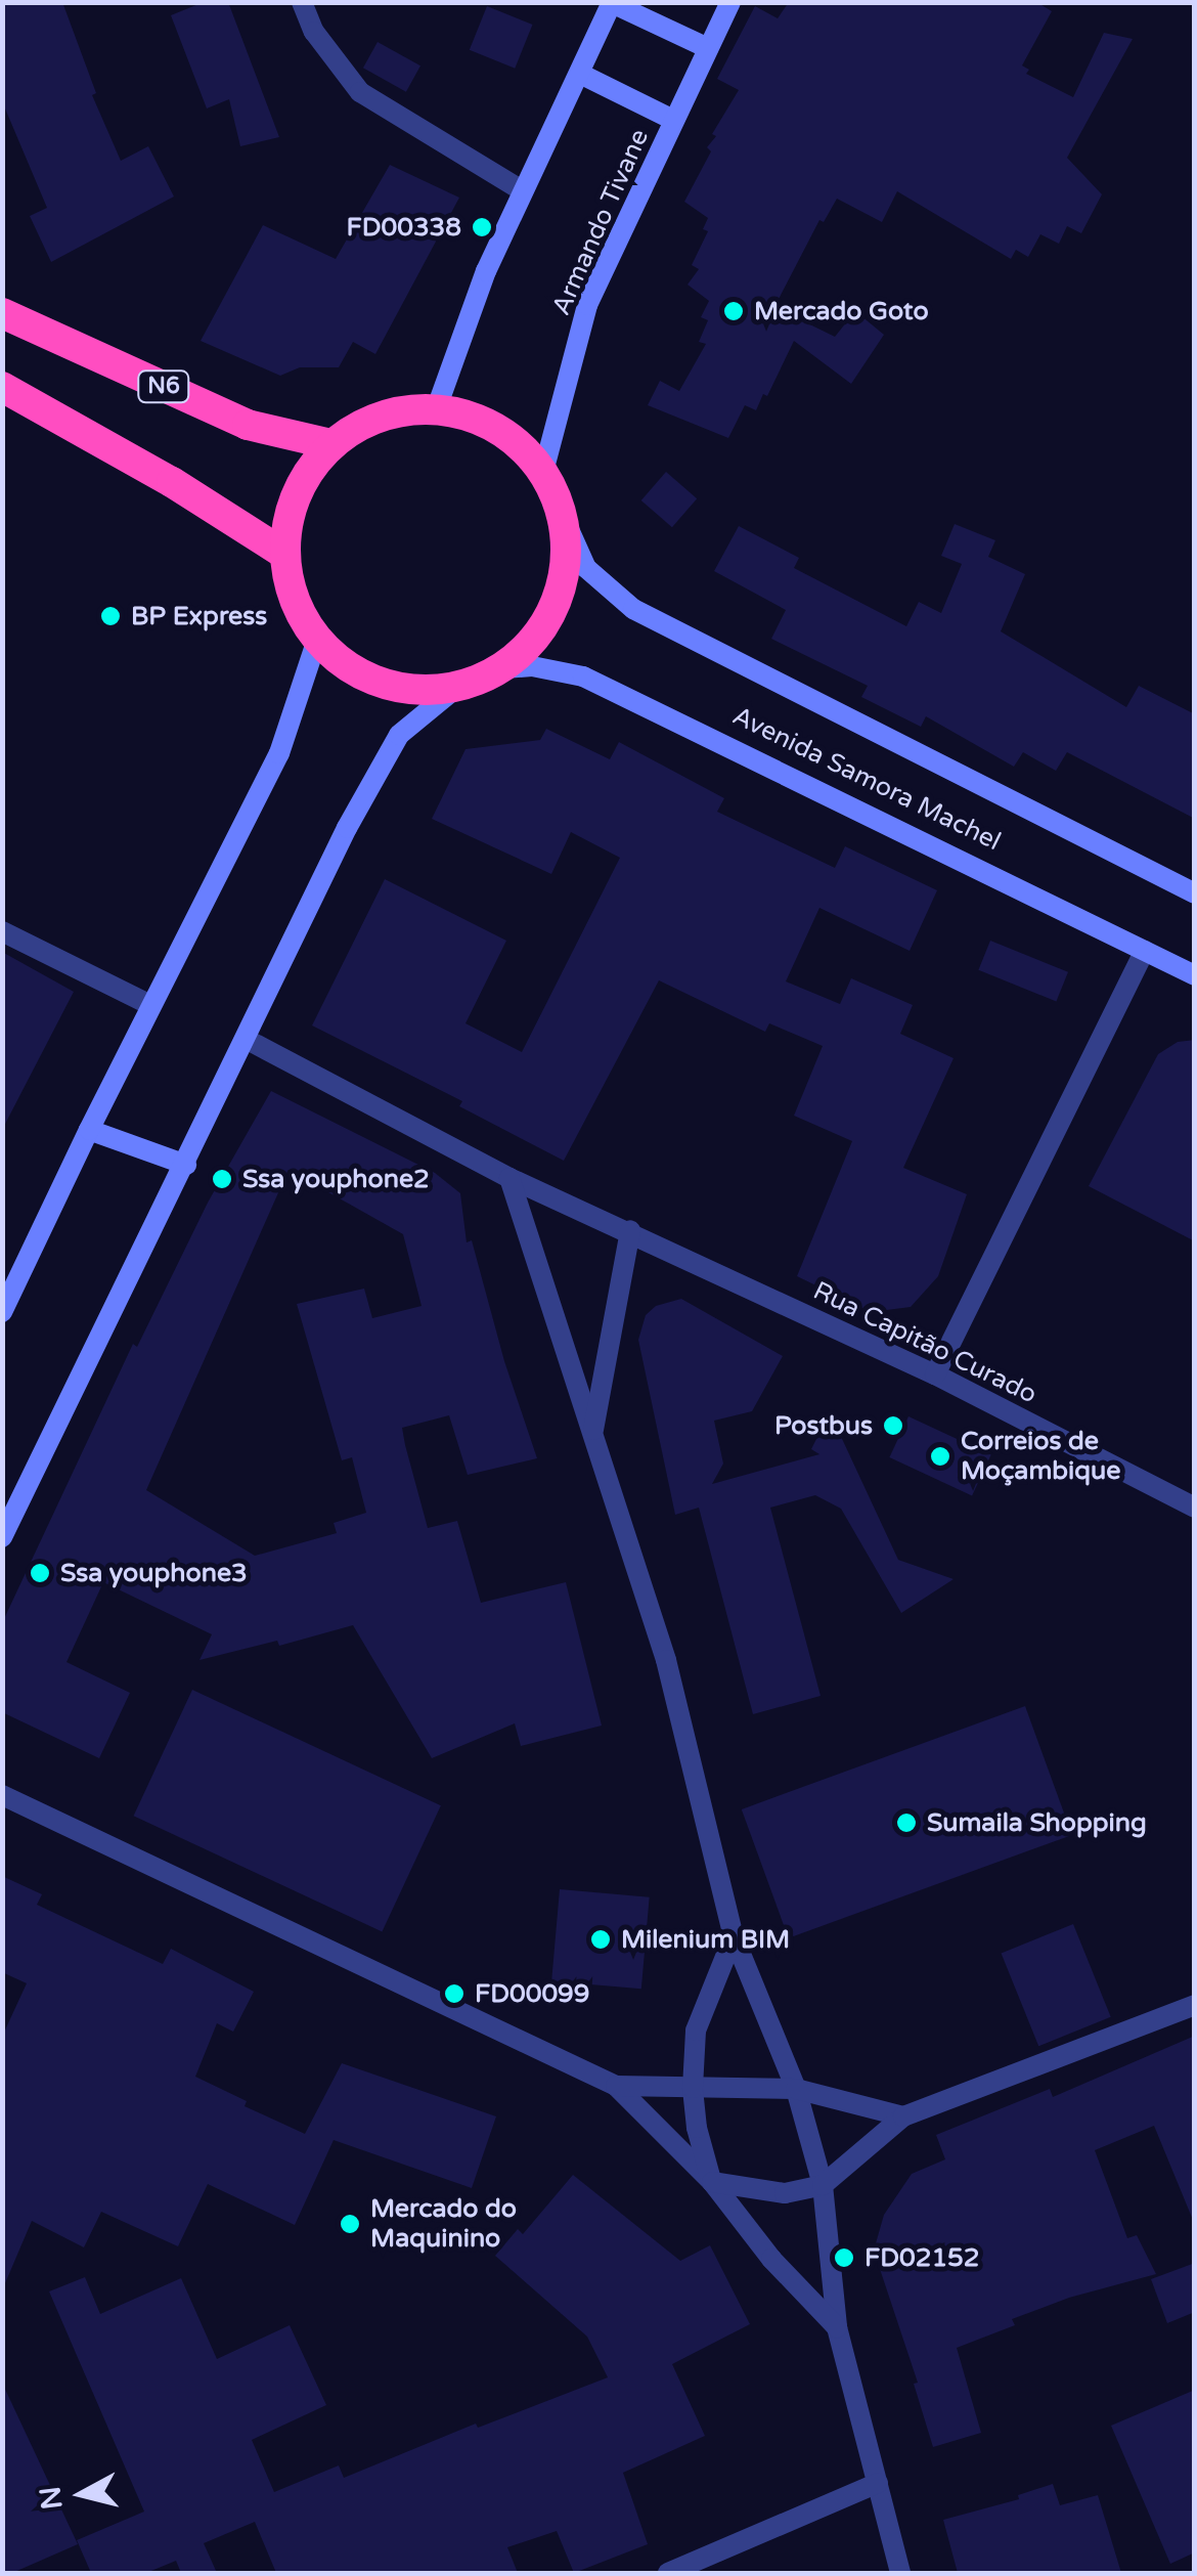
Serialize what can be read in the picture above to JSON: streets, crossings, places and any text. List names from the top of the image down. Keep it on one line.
{"streets":{"highway":["N6"],"street":["Armando Tivane","Avenida Samora Machel","Rua Capitão Curado"]},"crossings":[["Armando Tivane","N6"],["Armando Tivane","Avenida Samora Machel"],["N6","Avenida Samora Machel"]],"places":["FD00338","Mercado Goto","BP Express","Ssa youphone2","Postbus","Correios de Moçambique","Ssa youphone3","Sumaila Shopping","Milenium BIM","FD00099","Mercado do Maquinino","FD02152"],"north":"left"}
